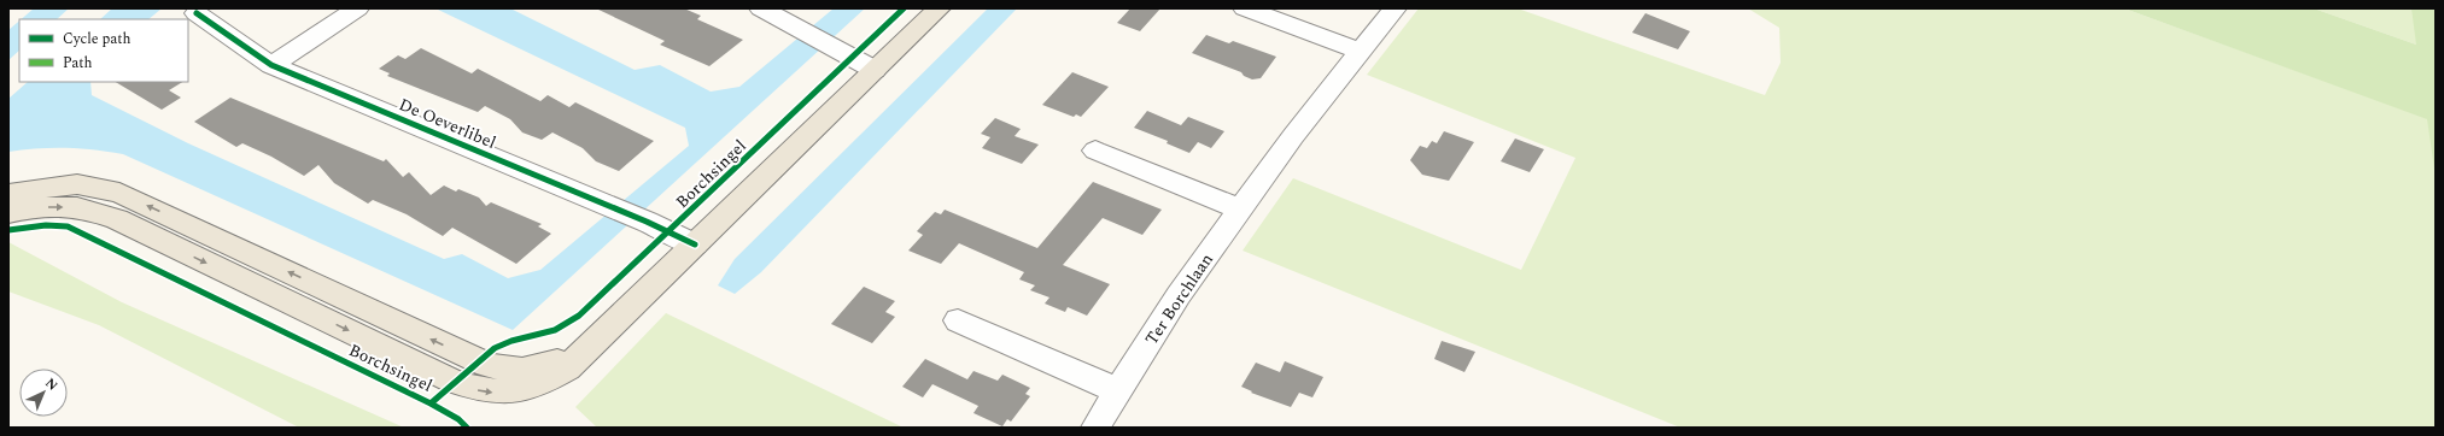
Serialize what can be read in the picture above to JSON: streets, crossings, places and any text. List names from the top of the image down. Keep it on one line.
{"streets":{"main road":["Borchsingel"],"street":["De Oeverlibel","Ter Borchlaan"]},"crossings":[["De Oeverlibel","Borchsingel"]],"legend":["Cycle path","Path"],"north":"top right"}
